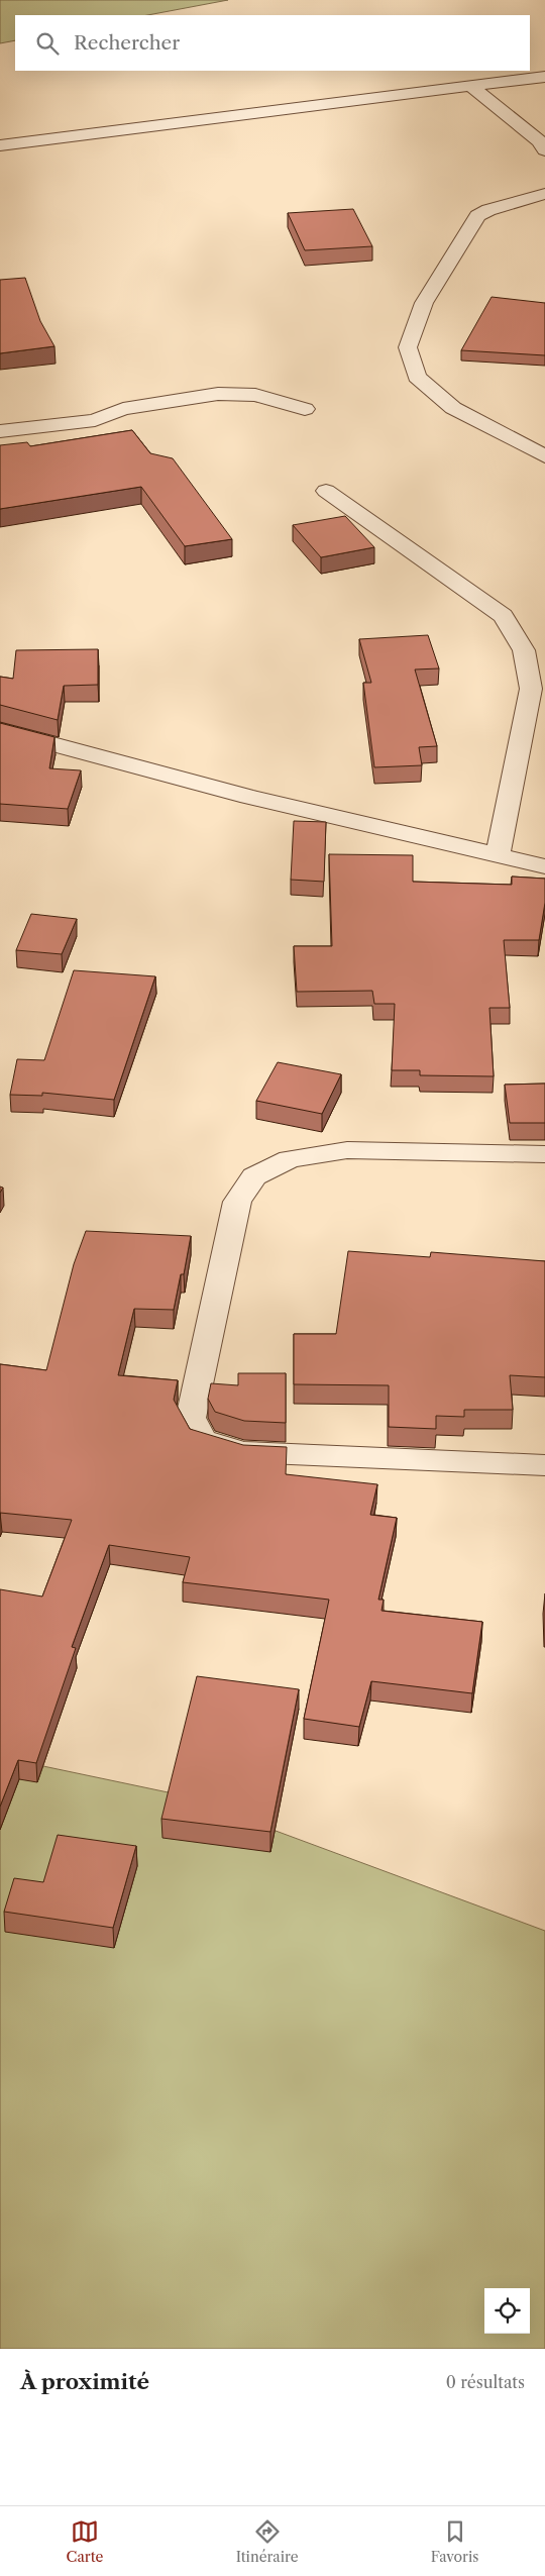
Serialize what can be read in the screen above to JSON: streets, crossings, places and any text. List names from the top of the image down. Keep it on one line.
{"page":{"search":"Rechercher","heading":["À proximité","0 résultats"],"nav":["Carte","Itinéraire","Favoris"]}}
